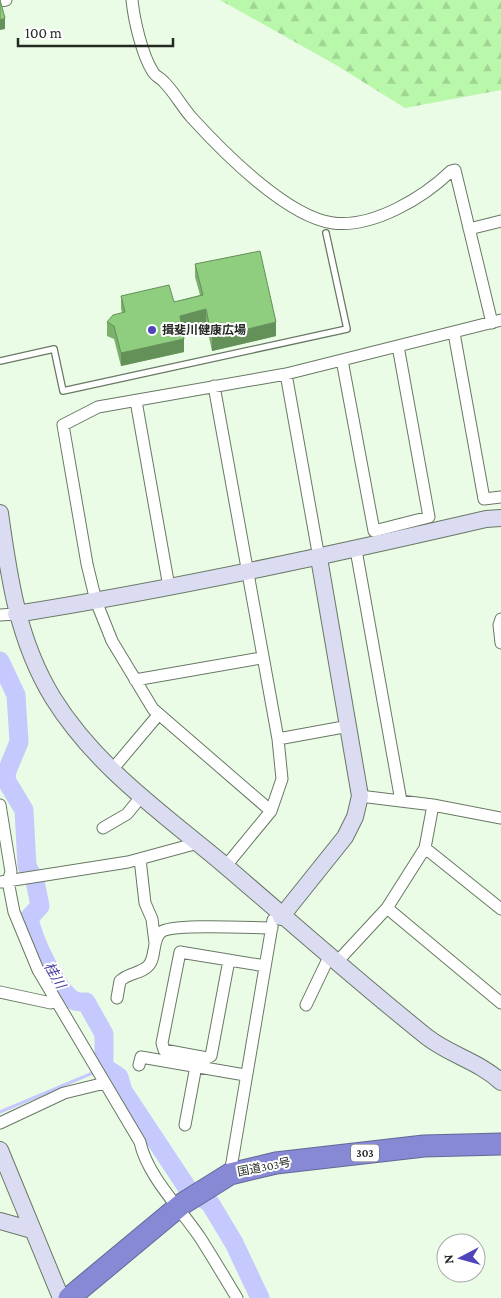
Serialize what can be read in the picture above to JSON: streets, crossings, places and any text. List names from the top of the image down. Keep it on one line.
{"streets":{"highway":["303","国道303号"]},"water":["桂川"],"places":["揖斐川健康広場"],"scale_bar":"100 m","north":"left"}
